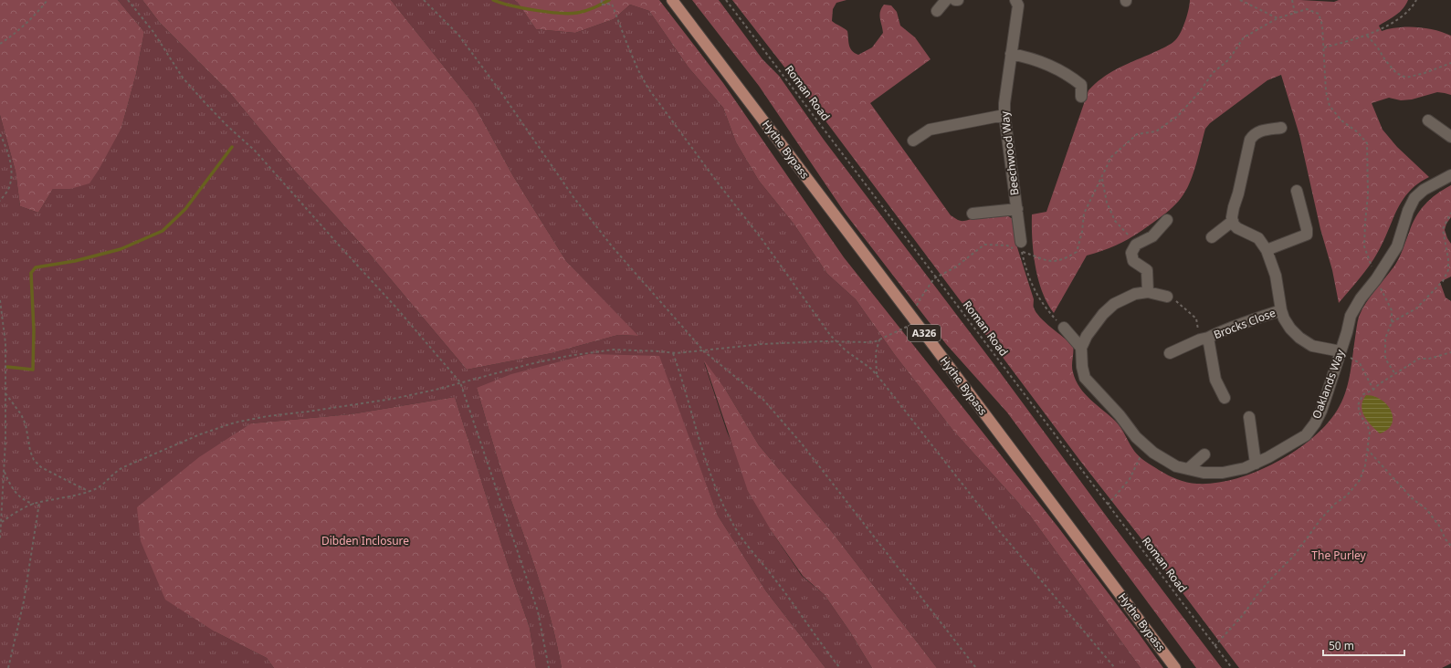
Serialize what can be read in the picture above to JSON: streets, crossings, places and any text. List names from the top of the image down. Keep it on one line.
{"streets":{"main road":["Hythe Bypass","A326"],"street":["Beechwood Way","Brocks Close","Oaklands Way"],"path":["Roman Road"]},"parks":["Dibden Inclosure","The Purley"],"scale_bar":"50 m"}
